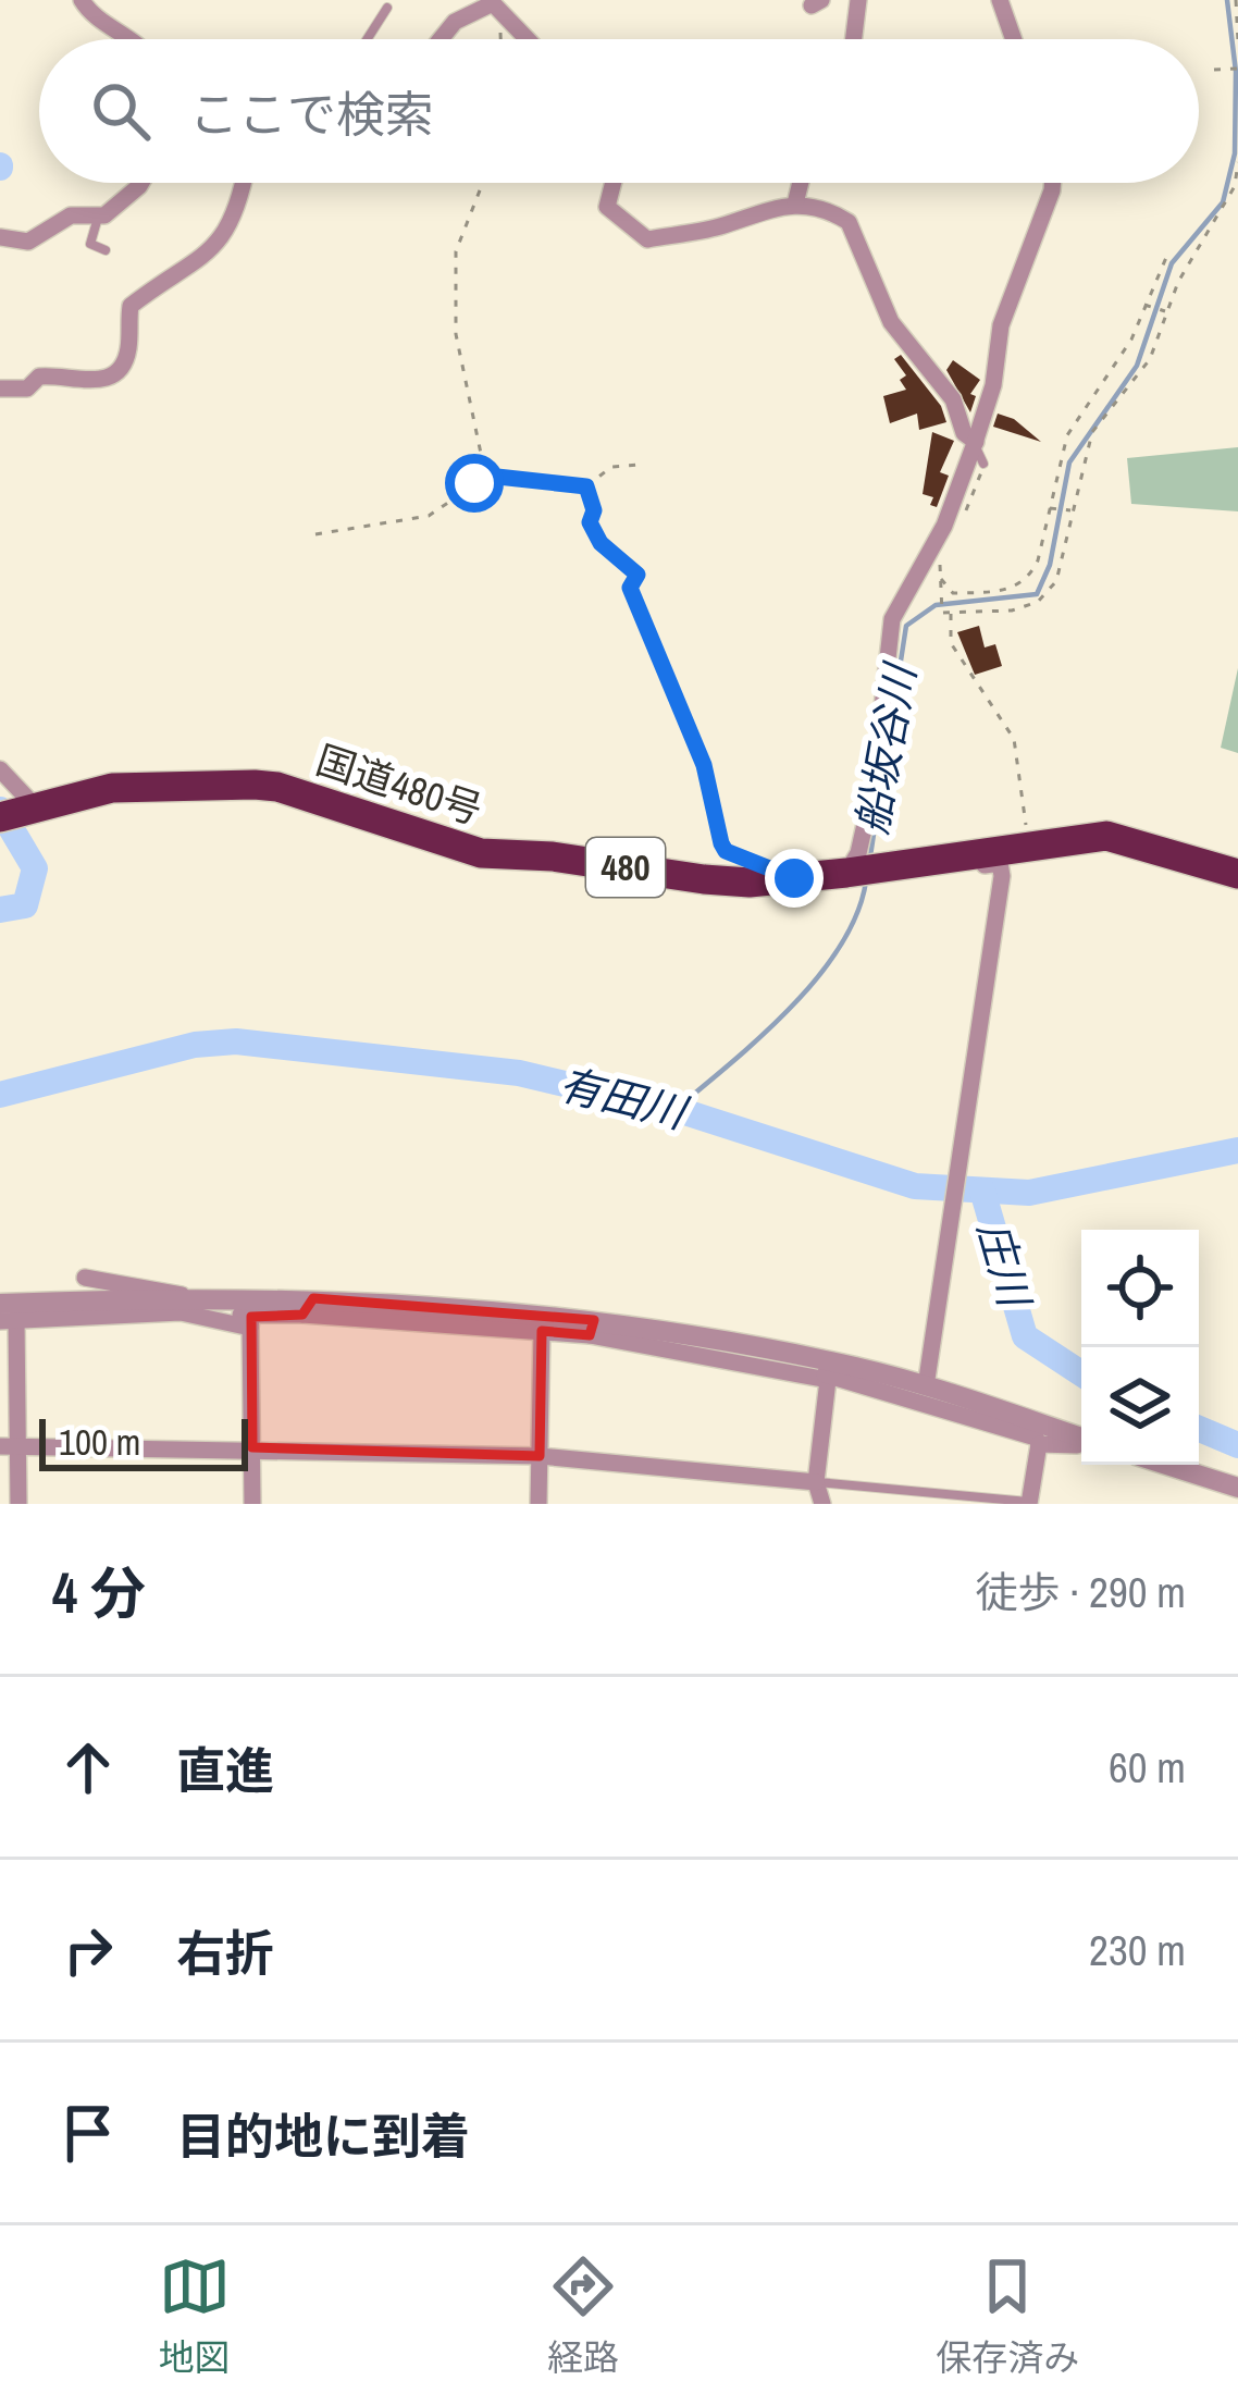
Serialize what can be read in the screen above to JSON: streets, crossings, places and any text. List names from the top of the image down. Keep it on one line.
{"streets":{"highway":["国道480号","480"]},"water":["船坂谷川","有田川","庄川"],"scale_bar":"100 m","page":{"search":"ここで検索","scale":"100 m","heading":["4 分","徒歩 · 290 m"],"list":[["直進","60 m"],["右折","230 m"],"目的地に到着"],"nav":["地図","経路","保存済み"]}}
